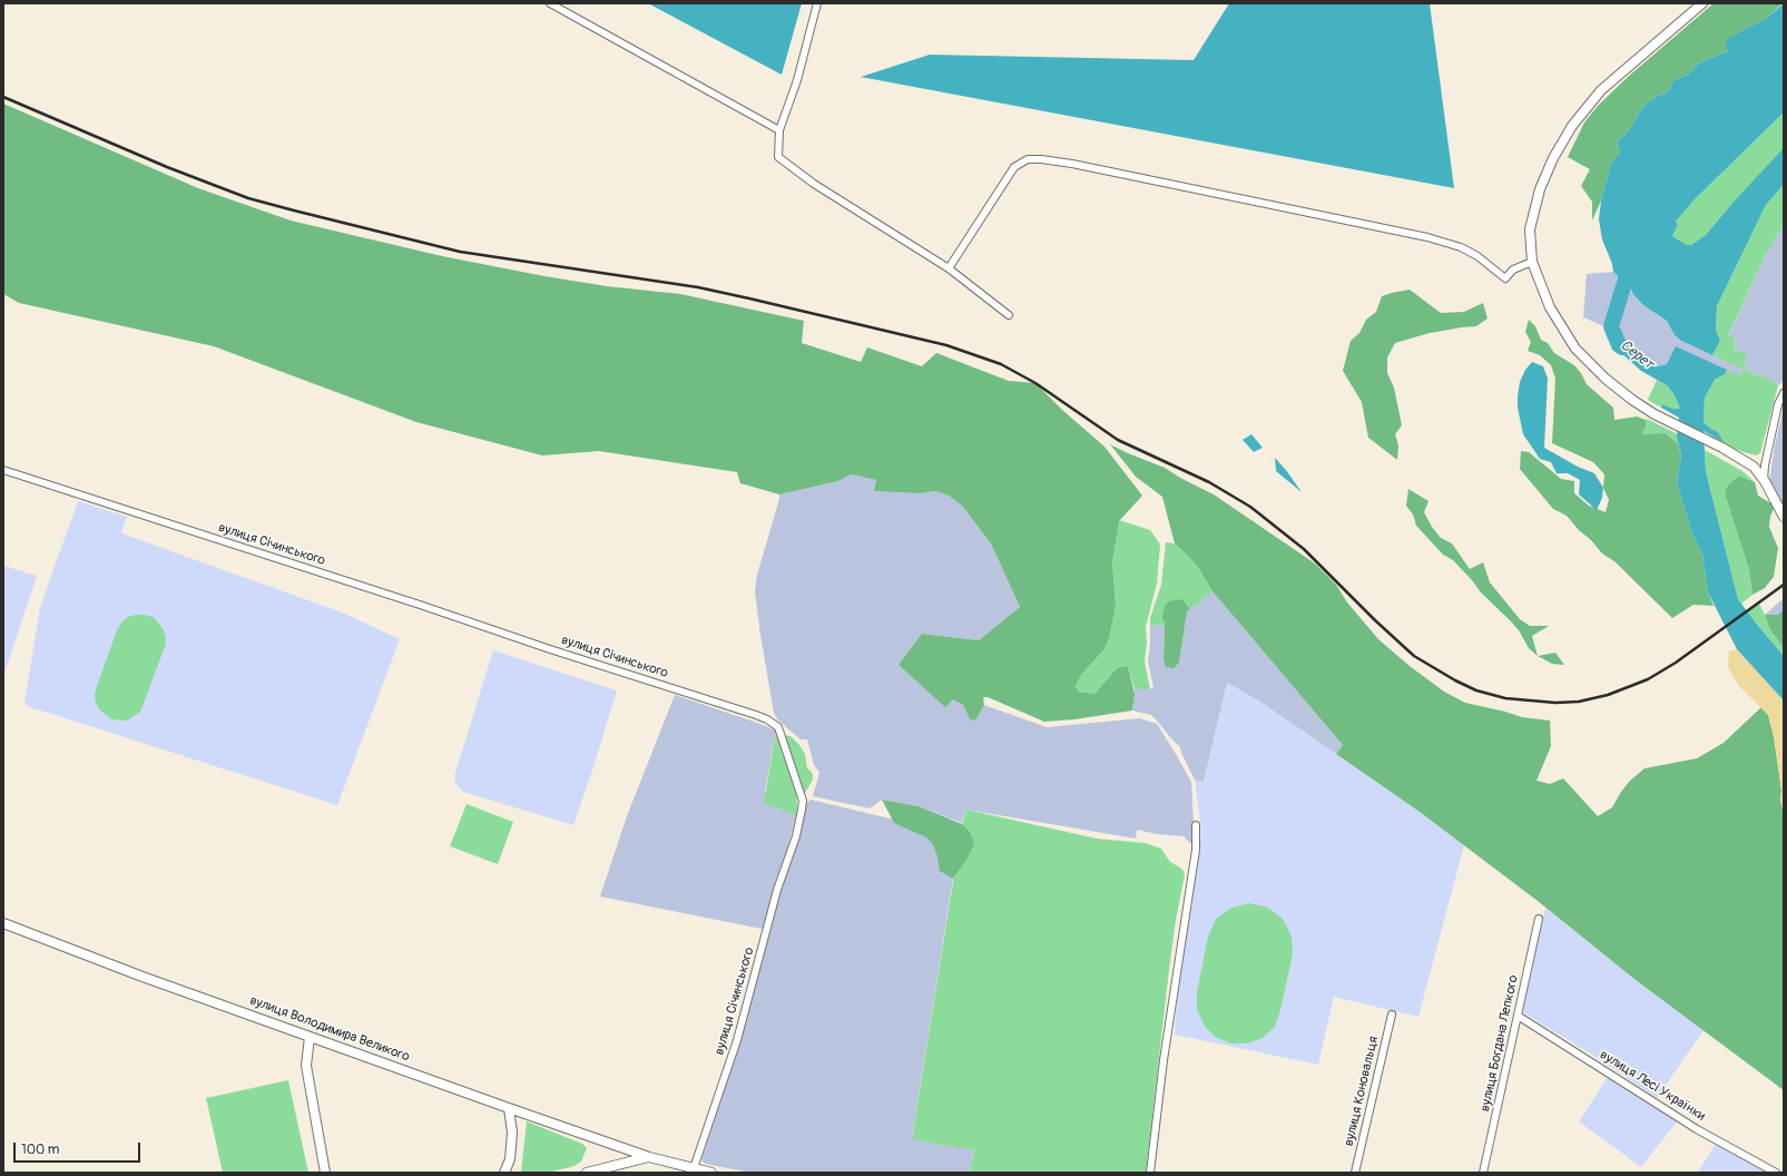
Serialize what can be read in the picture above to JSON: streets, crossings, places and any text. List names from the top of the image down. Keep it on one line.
{"streets":{"street":["вулиця Січинського","вулиця Володимира Великого","вулиця Богдана Лепкого","вулиця Лесі Українки","вулиця Коновальця"]},"crossings":[["вулиця Січинського","вулиця Володимира Великого"],["вулиця Богдана Лепкого","вулиця Лесі Українки"]],"water":["Серет"],"scale_bar":"100 m"}
